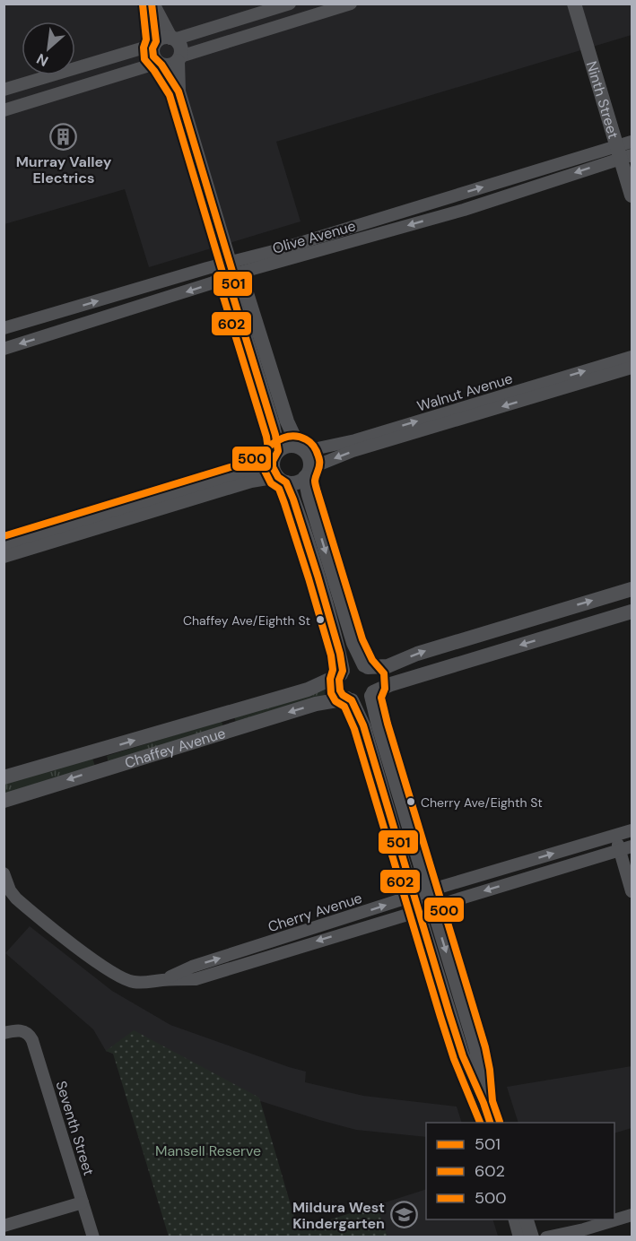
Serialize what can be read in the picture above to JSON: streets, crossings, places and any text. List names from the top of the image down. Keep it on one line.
{"streets":{"street":["Ninth Street","Olive Avenue","Walnut Avenue","Chaffey Avenue","Cherry Avenue","Seventh Street"]},"crossings":[["Ninth Street","Olive Avenue"]],"parks":["Mansell Reserve"],"places":{"building":["Murray Valley Electrics"],"other":["Chaffey Ave/Eighth St","Cherry Ave/Eighth St"],"school or university":["Mildura West Kindergarten"]},"lines":["transit line 501","transit line 602","transit line 500"],"legend":["501","602","500"],"north":"bottom left"}
